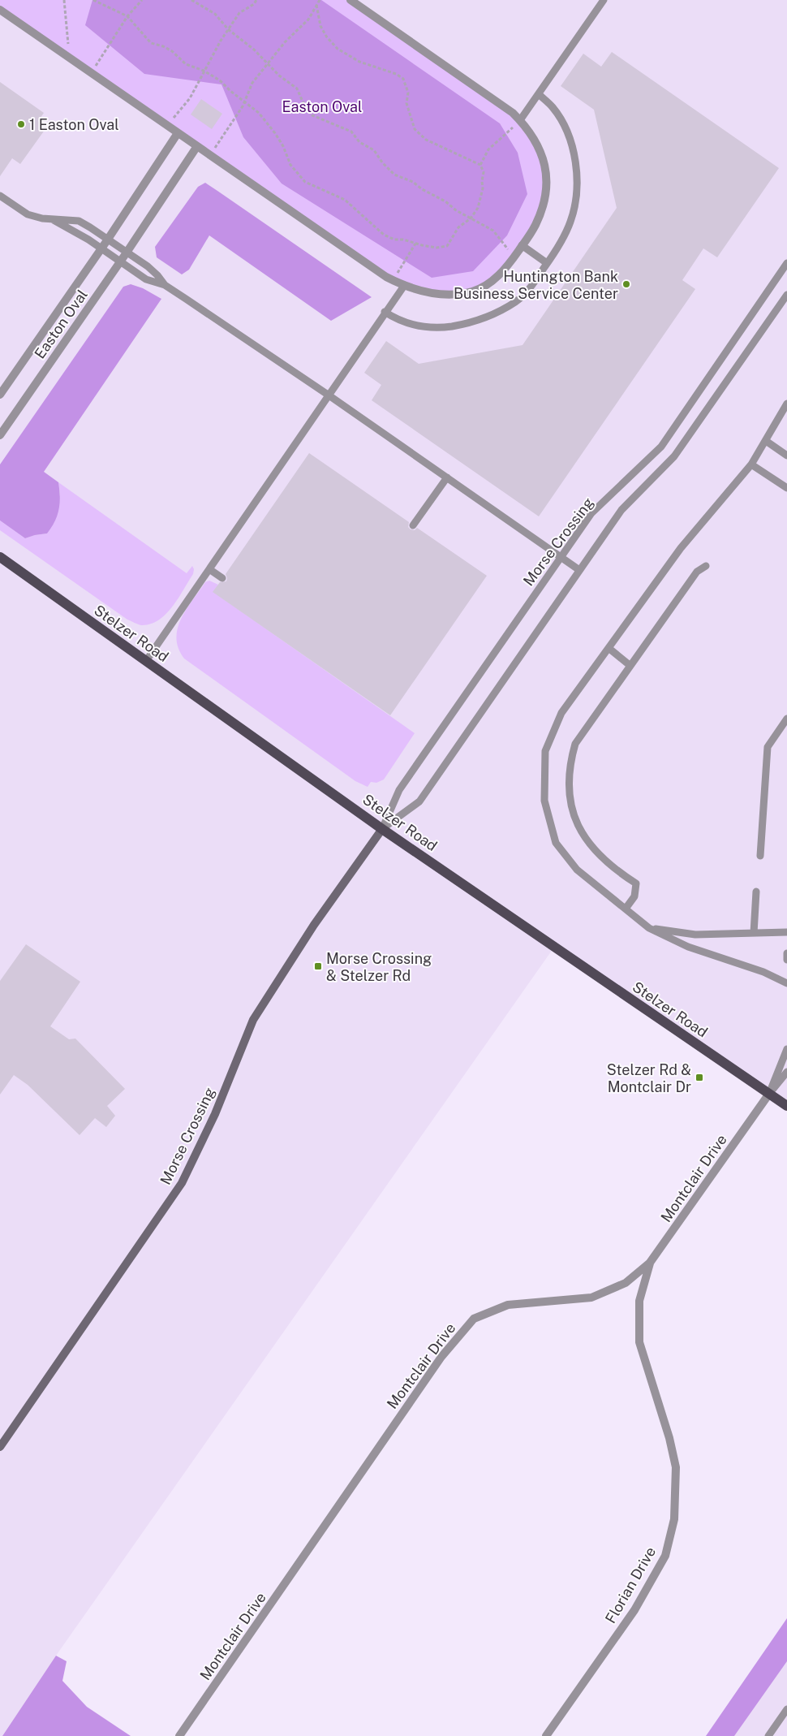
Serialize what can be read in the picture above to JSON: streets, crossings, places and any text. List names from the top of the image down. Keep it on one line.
{"streets":{"main road":["Morse Crossing","Stelzer Road"],"street":["Easton Oval","Montclair Drive","Florian Drive"]},"crossings":[["Morse Crossing","Stelzer Road"],["Stelzer Road","Montclair Drive"],["Montclair Drive","Florian Drive"]],"parks":["Easton Oval"],"places":{"other":["1 Easton Oval","Huntington Bank Business Service Center"],"transit":["Morse Crossing & Stelzer Rd","Stelzer Rd & Montclair Dr"]}}
